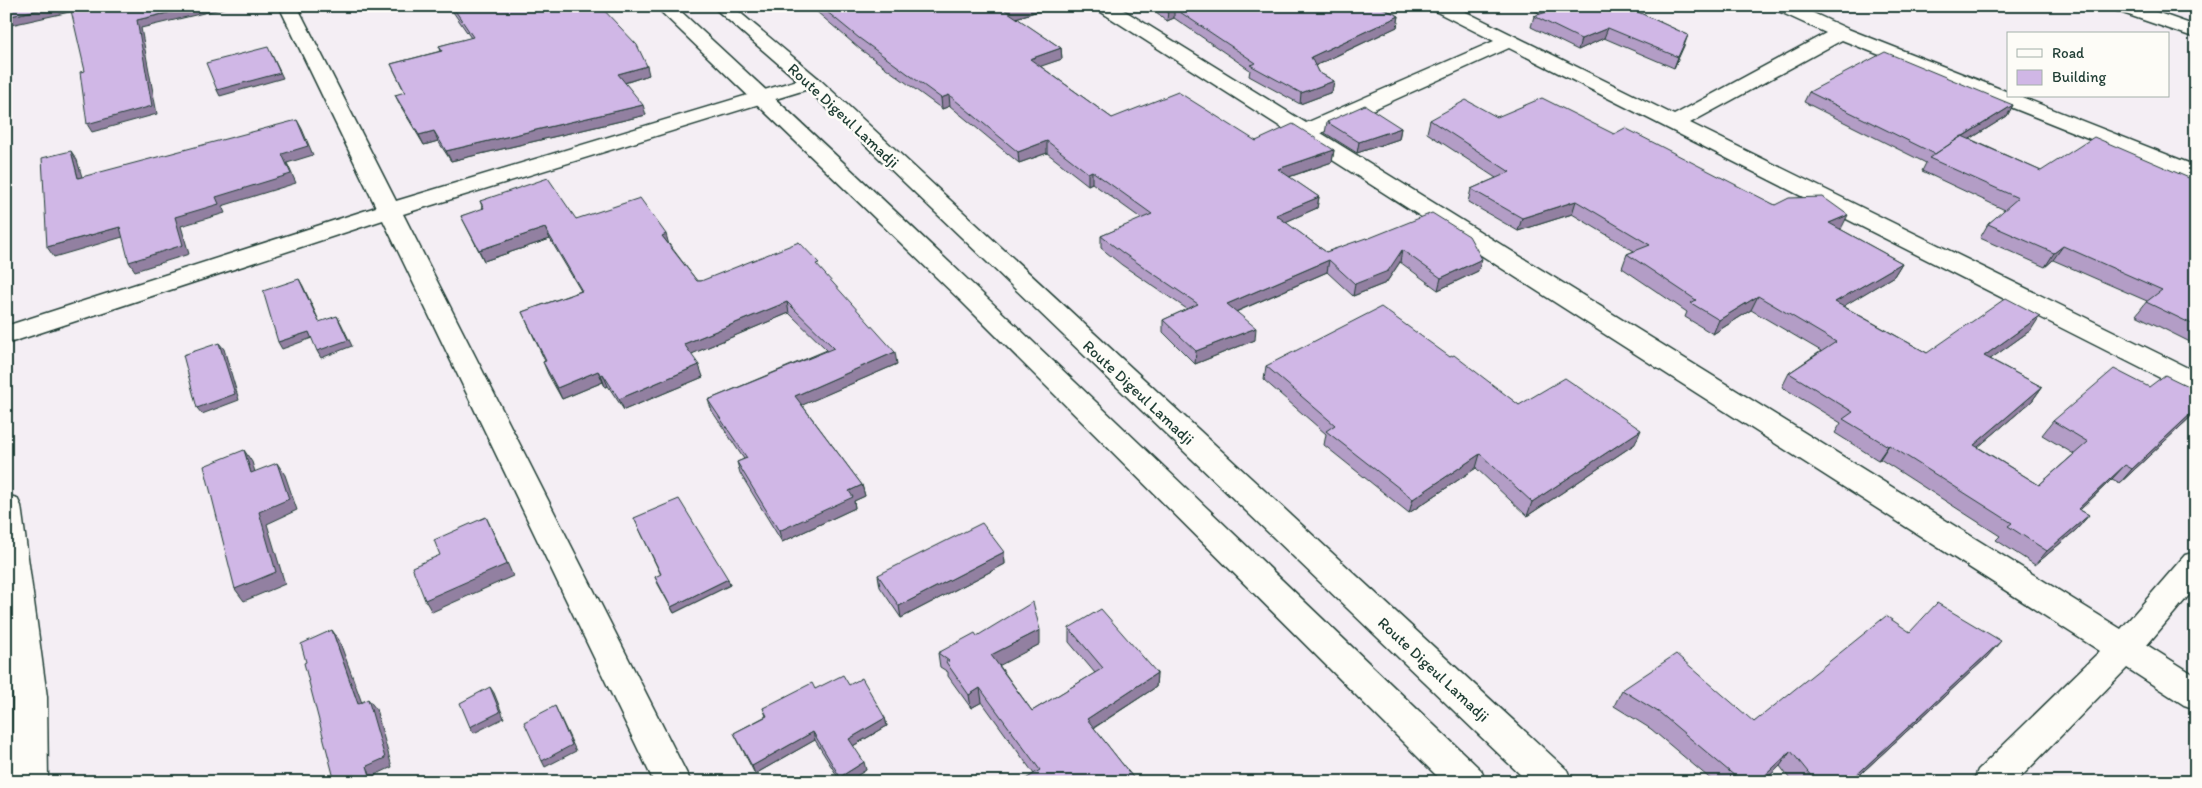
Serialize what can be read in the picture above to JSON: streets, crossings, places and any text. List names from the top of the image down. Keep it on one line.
{"streets":{"street":["Route Digeul Lamadji"]},"legend":["Road","Building"]}
